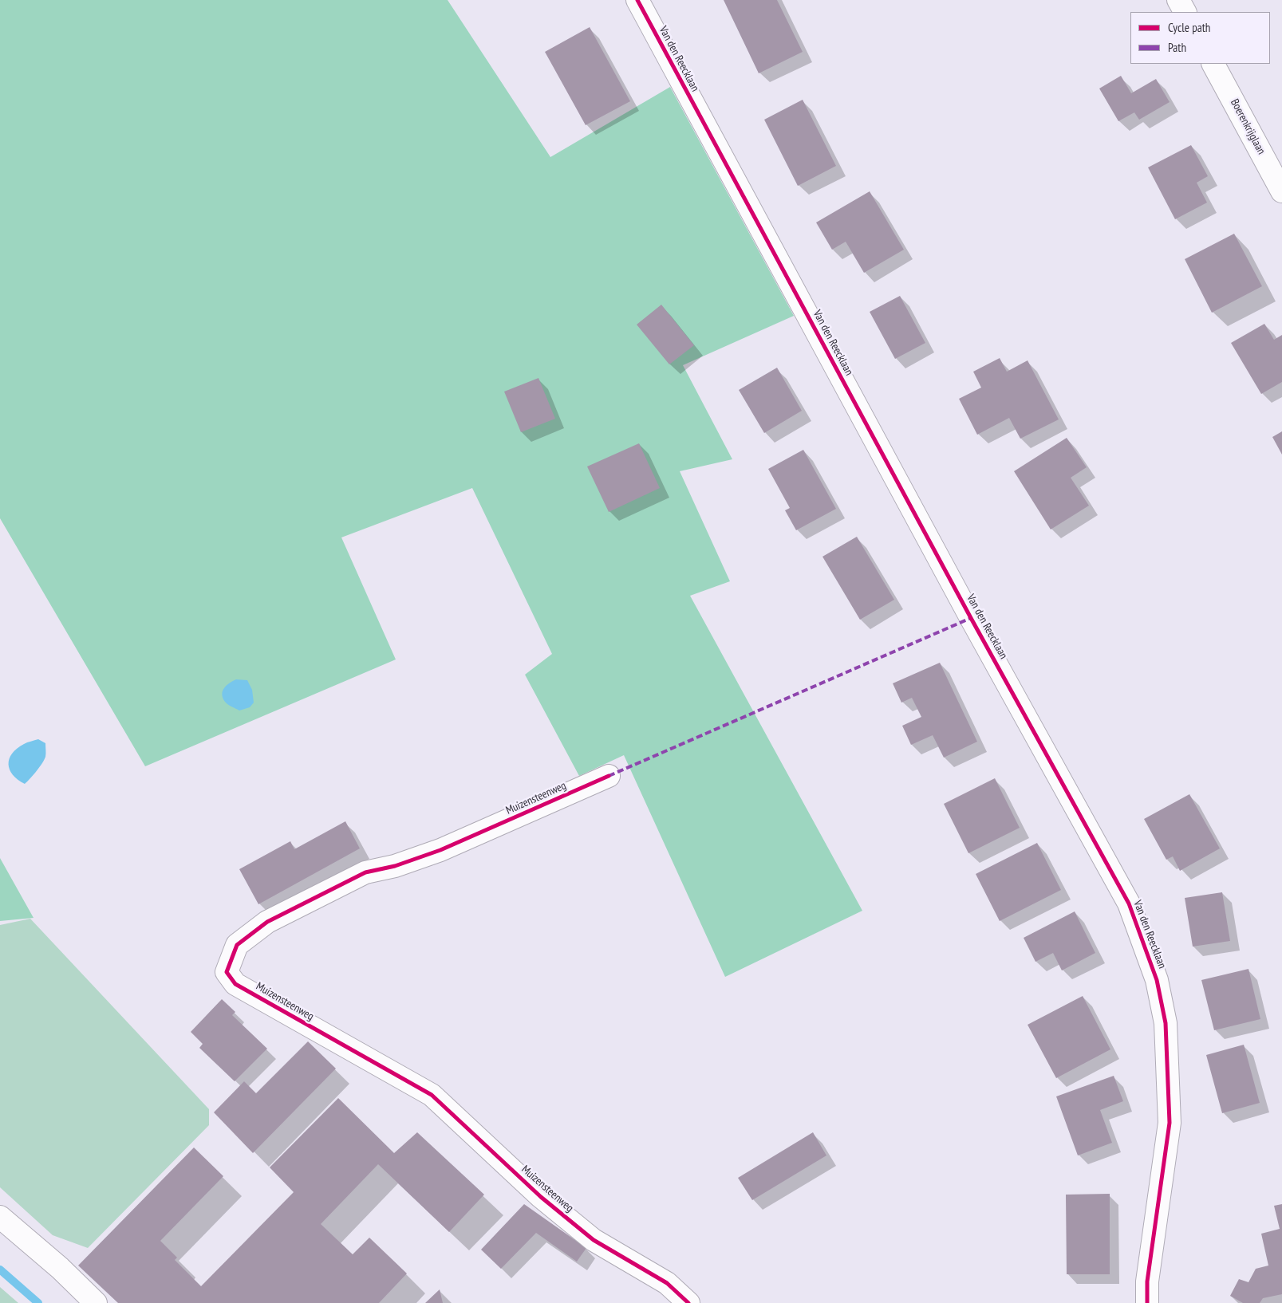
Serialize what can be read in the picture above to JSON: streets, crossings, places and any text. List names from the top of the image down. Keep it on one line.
{"streets":{"street":["Van den Reecklaan","Boerenkrijglaan","Muizensteenweg"]},"legend":["Cycle path","Path"]}
